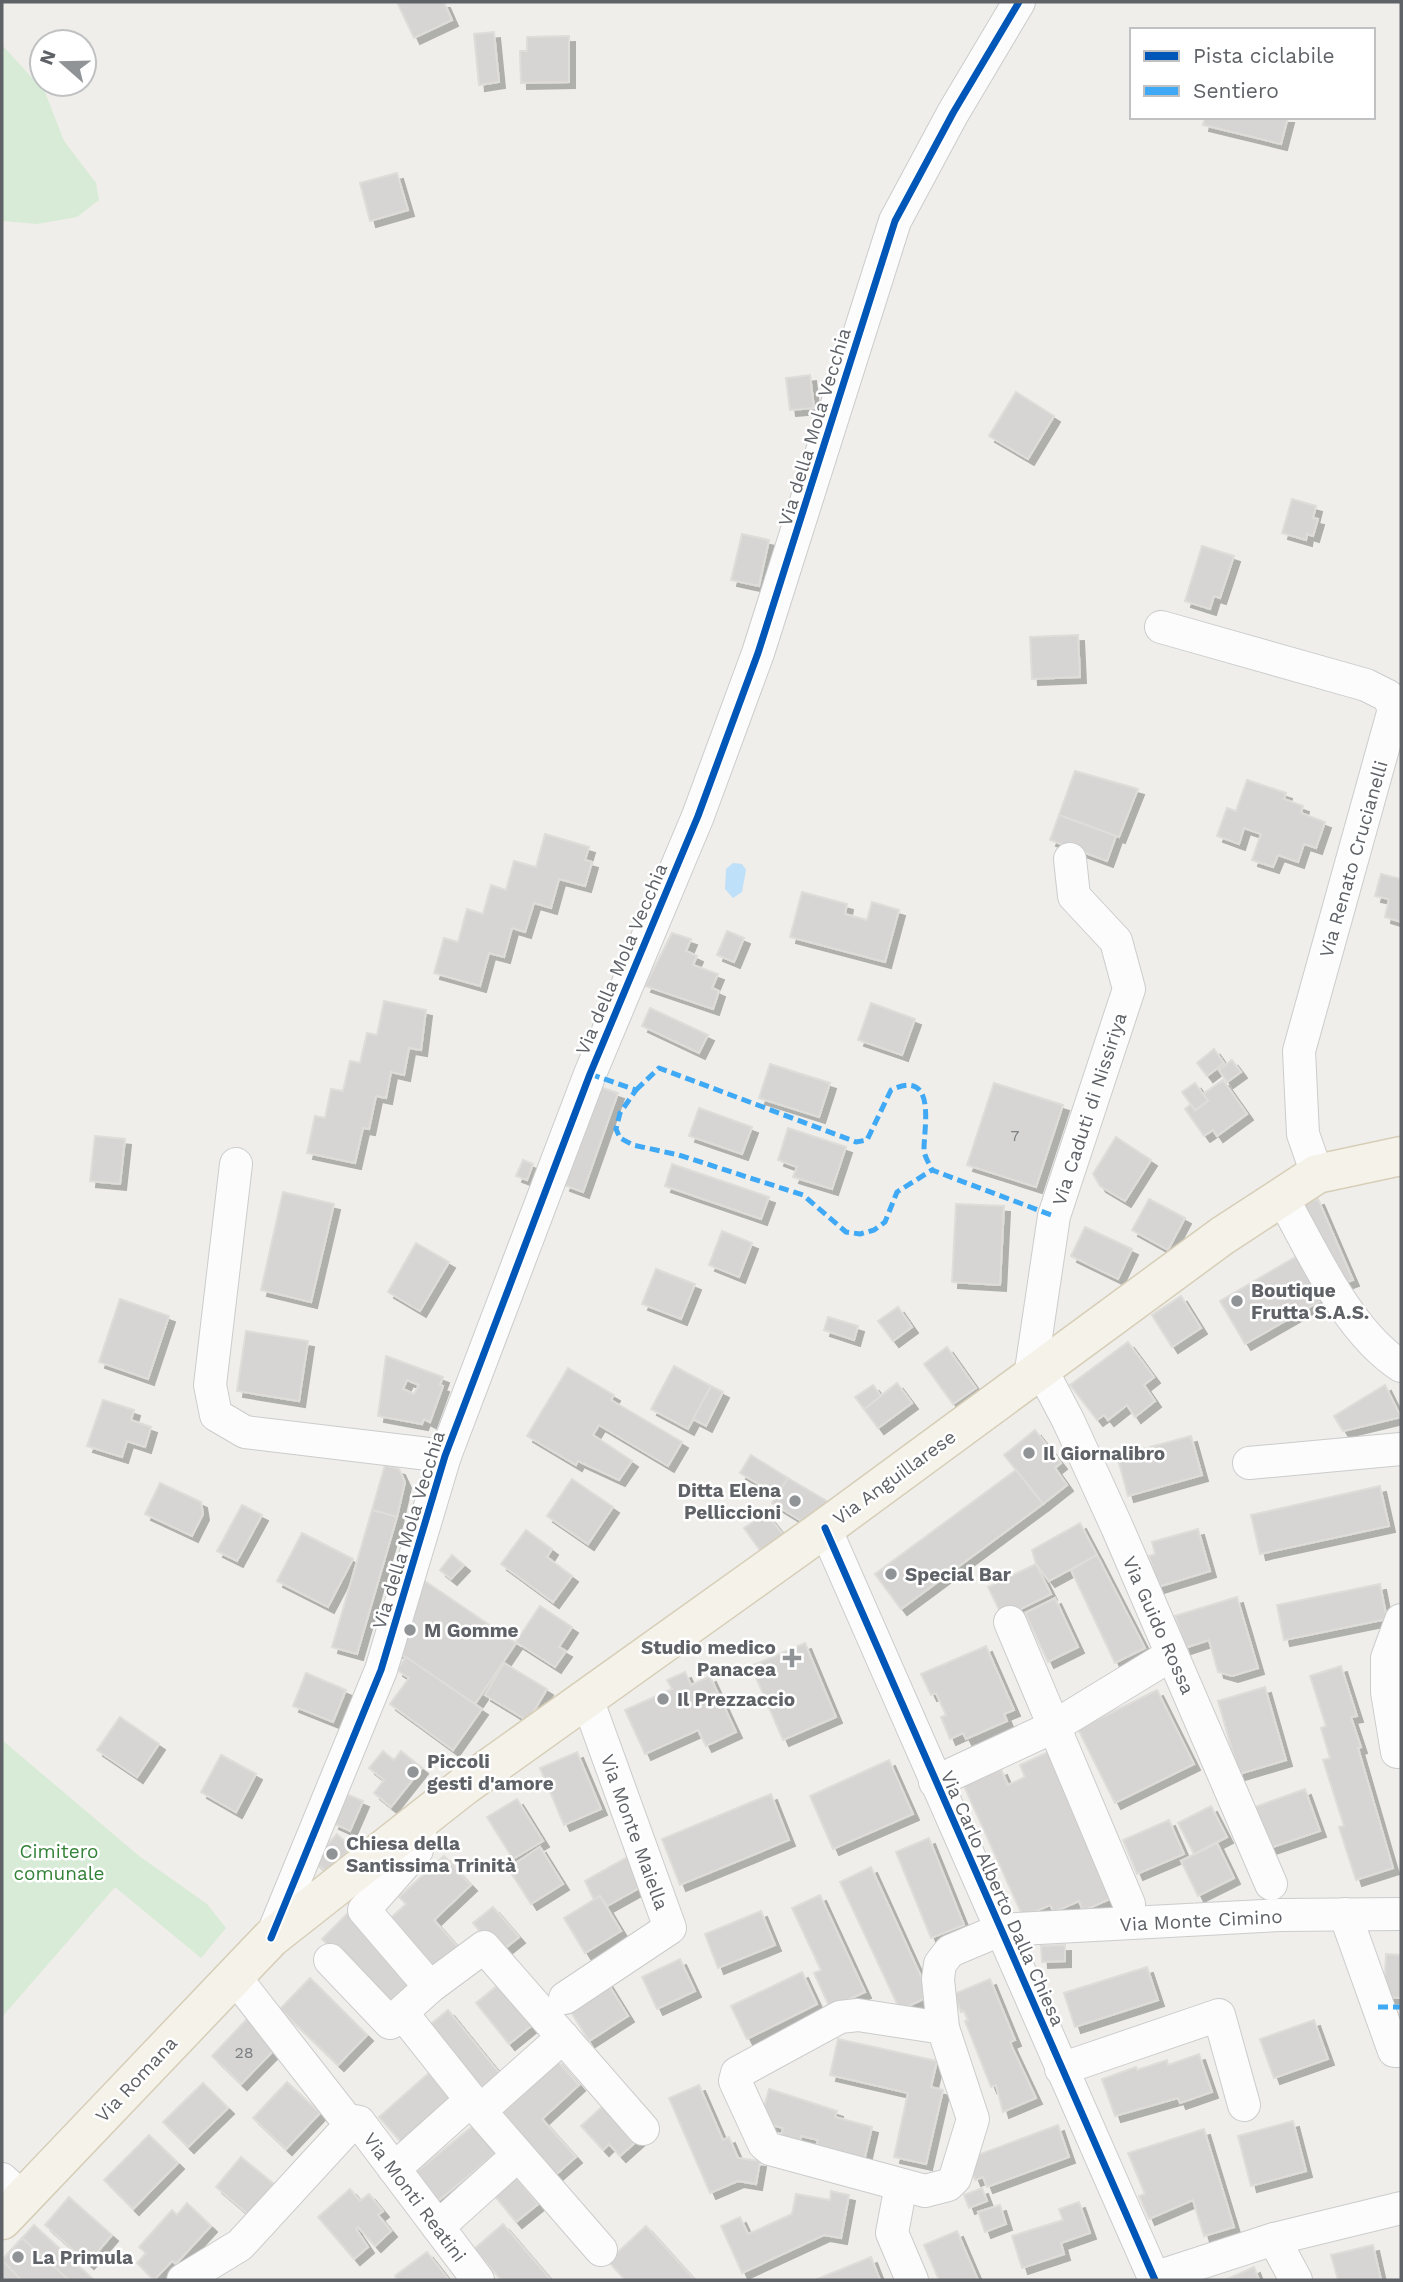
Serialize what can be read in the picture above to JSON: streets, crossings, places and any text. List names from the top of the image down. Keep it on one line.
{"streets":{"main road":["Via Anguillarese","Via Romana"],"street":["Via della Mola Vecchia","Via Renato Crucianelli","Via Caduti di Nissiriya","Via Guido Rossa","Via Monte Maiella","Via Carlo Alberto Dalla Chiesa","Via Monte Cimino","Via Monti Reatini"]},"crossings":[["Via della Mola Vecchia","Via Anguillarese"],["Via della Mola Vecchia","Via Romana"],["Via Renato Crucianelli","Via Anguillarese"],["Via Caduti di Nissiriya","Via Anguillarese"],["Via Caduti di Nissiriya","Via Guido Rossa"],["Via Anguillarese","Via Guido Rossa"],["Via Anguillarese","Via Monte Maiella"],["Via Anguillarese","Via Carlo Alberto Dalla Chiesa"],["Via Anguillarese","Via Romana"],["Via Carlo Alberto Dalla Chiesa","Via Monte Cimino"],["Via Romana","Via Monti Reatini"]],"parks":["Cimitero comunale"],"places":{"other":["Boutique Frutta S.A.S.","Il Giornalibro","Ditta Elena Pelliccioni","Special Bar","M Gomme","Il Prezzaccio","Piccoli gesti d'amore","Chiesa della Santissima Trinità","La Primula"],"health":["Studio medico Panacea"]},"house_numbers":["7","28"],"legend":["Pista ciclabile","Sentiero"],"north":"left"}
